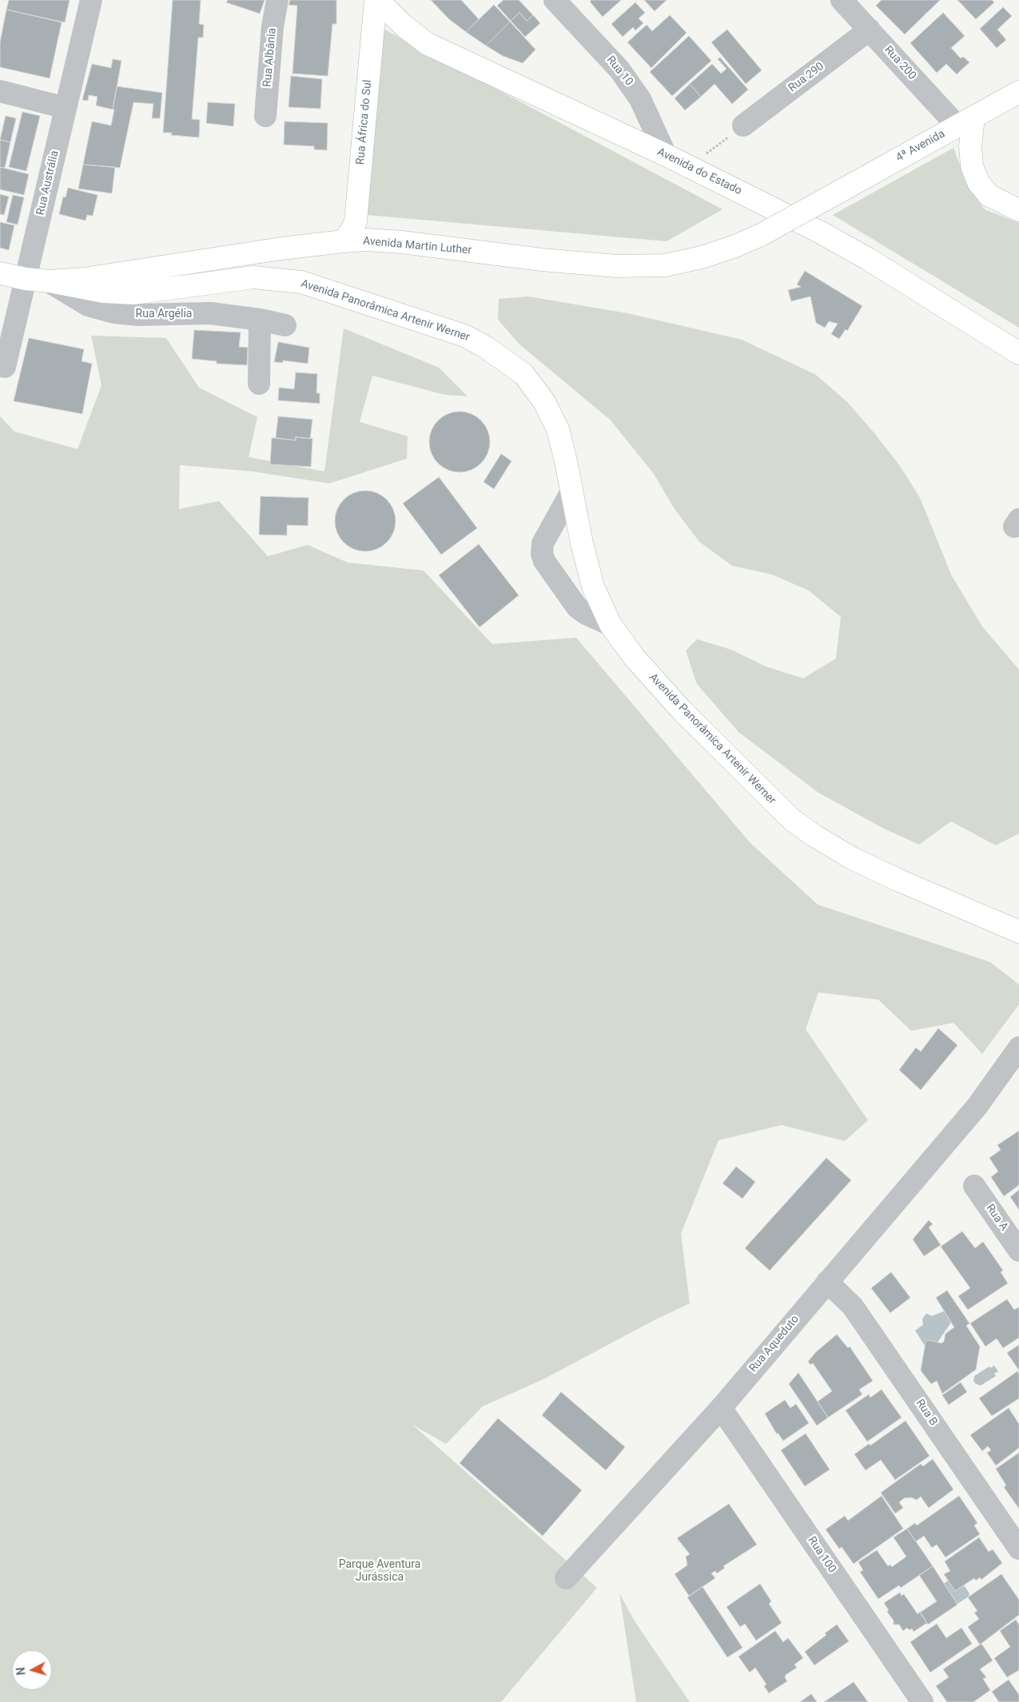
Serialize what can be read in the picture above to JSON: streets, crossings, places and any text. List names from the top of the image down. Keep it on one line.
{"streets":{"main road":["Rua África do Sul","4ª Avenida","Avenida do Estado","Avenida Martin Luther","Avenida Panorâmica Artenir Werner"],"street":["Rua Albânia","Rua 200","Rua 10","Rua 290","Rua Austrália","Rua Argélia","Rua A","Rua Aqueduto","Rua B","Rua 100"]},"crossings":[["Rua 200","Rua 290"],["Rua 200","4ª Avenida"],["Rua 10","Avenida do Estado"],["Rua África do Sul","Avenida do Estado"],["Rua África do Sul","Avenida Martin Luther"],["4ª Avenida","Avenida Martin Luther"],["Rua Austrália","Avenida Martin Luther"],["Avenida Martin Luther","Avenida Panorâmica Artenir Werner"],["Avenida Martin Luther","Rua Argélia"],["Avenida Panorâmica Artenir Werner","Rua Argélia"],["Rua Aqueduto","Rua B"],["Rua Aqueduto","Rua 100"]],"parks":["Parque Aventura Jurássica"],"north":"left"}
